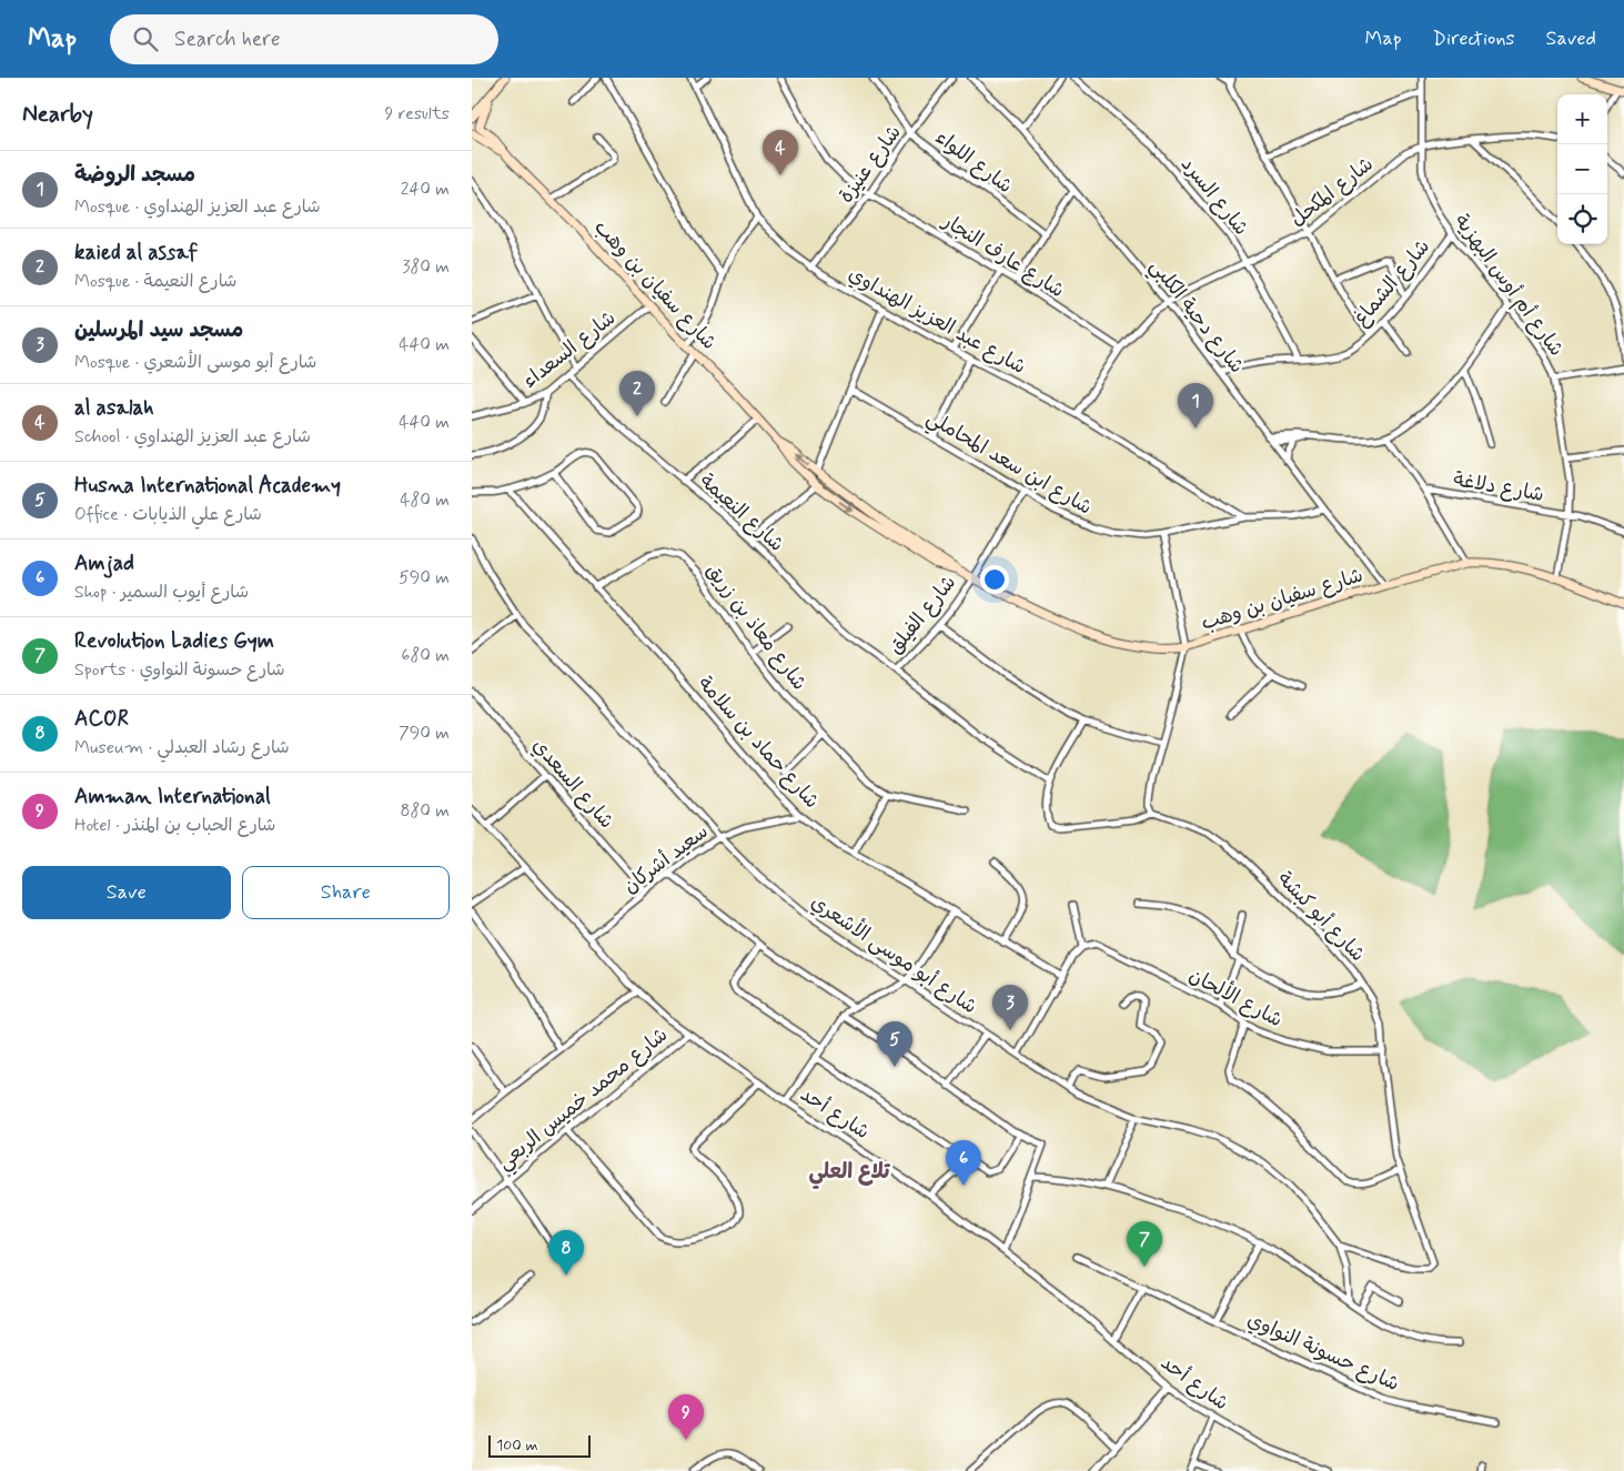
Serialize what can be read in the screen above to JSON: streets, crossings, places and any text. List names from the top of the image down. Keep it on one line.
{"streets":{"street":["شارع اللواء","شارع عنيزة","شارع المكحل","شارع السرد","شارع عارف النجار","شارع الشماغ","شارع سفيان بن وهب","شارع أم أوس البهزية","شارع دحية الكلبي","شارع عبد العزيز الهنداوي","شارع السعداء","شارع ابن سعد المحاملي","شارع دلاغة","شارع النعيمة","شارع الفيلق","شارع معاذ بن زريق","شارع حماد بن سلامة","شارع السعدي","سعيد أشركان","شارع أبو كبشة","شارع أبو موسى الأشعري","شارع الألحان","شارع محمد خميس الربعي","شارع أحد","شارع حسونة النواوي"]},"crossings":[["شارع اللواء","شارع عنيزة"],["شارع عنيزة","شارع عارف النجار"],["شارع عنيزة","شارع عبد العزيز الهنداوي"],["شارع المكحل","شارع السرد"],["شارع المكحل","شارع عارف النجار"],["شارع المكحل","شارع أم أوس البهزية"],["شارع المكحل","شارع دحية الكلبي"],["شارع المكحل","شارع عبد العزيز الهنداوي"],["شارع السرد","شارع الشماغ"],["شارع الشماغ","شارع أم أوس البهزية"],["شارع الشماغ","شارع دحية الكلبي"],["شارع سفيان بن وهب","شارع أم أوس البهزية"],["شارع سفيان بن وهب","شارع دحية الكلبي"],["شارع سفيان بن وهب","شارع السعداء"],["شارع سفيان بن وهب","شارع دلاغة"],["شارع سفيان بن وهب","شارع الفيلق"],["شارع أم أوس البهزية","شارع دلاغة"],["شارع دحية الكلبي","شارع ابن سعد المحاملي"],["شارع عبد العزيز الهنداوي","شارع ابن سعد المحاملي"],["شارع السعداء","شارع النعيمة"],["شارع ابن سعد المحاملي","شارع الفيلق"],["شارع النعيمة","شارع الفيلق"],["شارع معاذ بن زريق","شارع حماد بن سلامة"],["شارع حماد بن سلامة","سعيد أشركان"],["شارع السعدي","سعيد أشركان"],["سعيد أشركان","شارع أبو موسى الأشعري"],["سعيد أشركان","شارع أحد"],["شارع أبو كبشة","شارع أبو موسى الأشعري"],["شارع أبو كبشة","شارع الألحان"],["شارع محمد خميس الربعي","شارع أحد"]],"districts":["تلاع العلي"],"scale_bar":"100 m","page":{"header":"Map","search":"Search here","nav":["Map","Directions","Saved"],"heading":["Nearby","9 results"],"map_buttons":["+","−"],"pins":["4","2","1","3","5","6","7","8","9"],"list":[{"mark":"1","name":"مسجد الروضة","note":"Mosque · شارع عبد العزيز الهنداوي","value":"240 m"},{"mark":"2","name":"kaied al assaf","note":"Mosque · شارع النعيمة","value":"380 m"},{"mark":"3","name":"مسجد سيد المرسلين","note":"Mosque · شارع أبو موسى الأشعري","value":"440 m"},{"mark":"4","name":"al asalah","note":"School · شارع عبد العزيز الهنداوي","value":"440 m"},{"mark":"5","name":"Husna International Academy","note":"Office · شارع علي الذيابات","value":"480 m"},{"mark":"6","name":"Amjad","note":"Shop · شارع أيوب السمير","value":"590 m"},{"mark":"7","name":"Revolution Ladies Gym","note":"Sports · شارع حسونة النواوي","value":"680 m"},{"mark":"8","name":"ACOR","note":"Museum · شارع رشاد العبدلي","value":"790 m"},{"mark":"9","name":"Amman International","note":"Hotel · شارع الحباب بن المنذر","value":"880 m"}],"buttons":["Save","Share"],"scale":"100 m"}}
